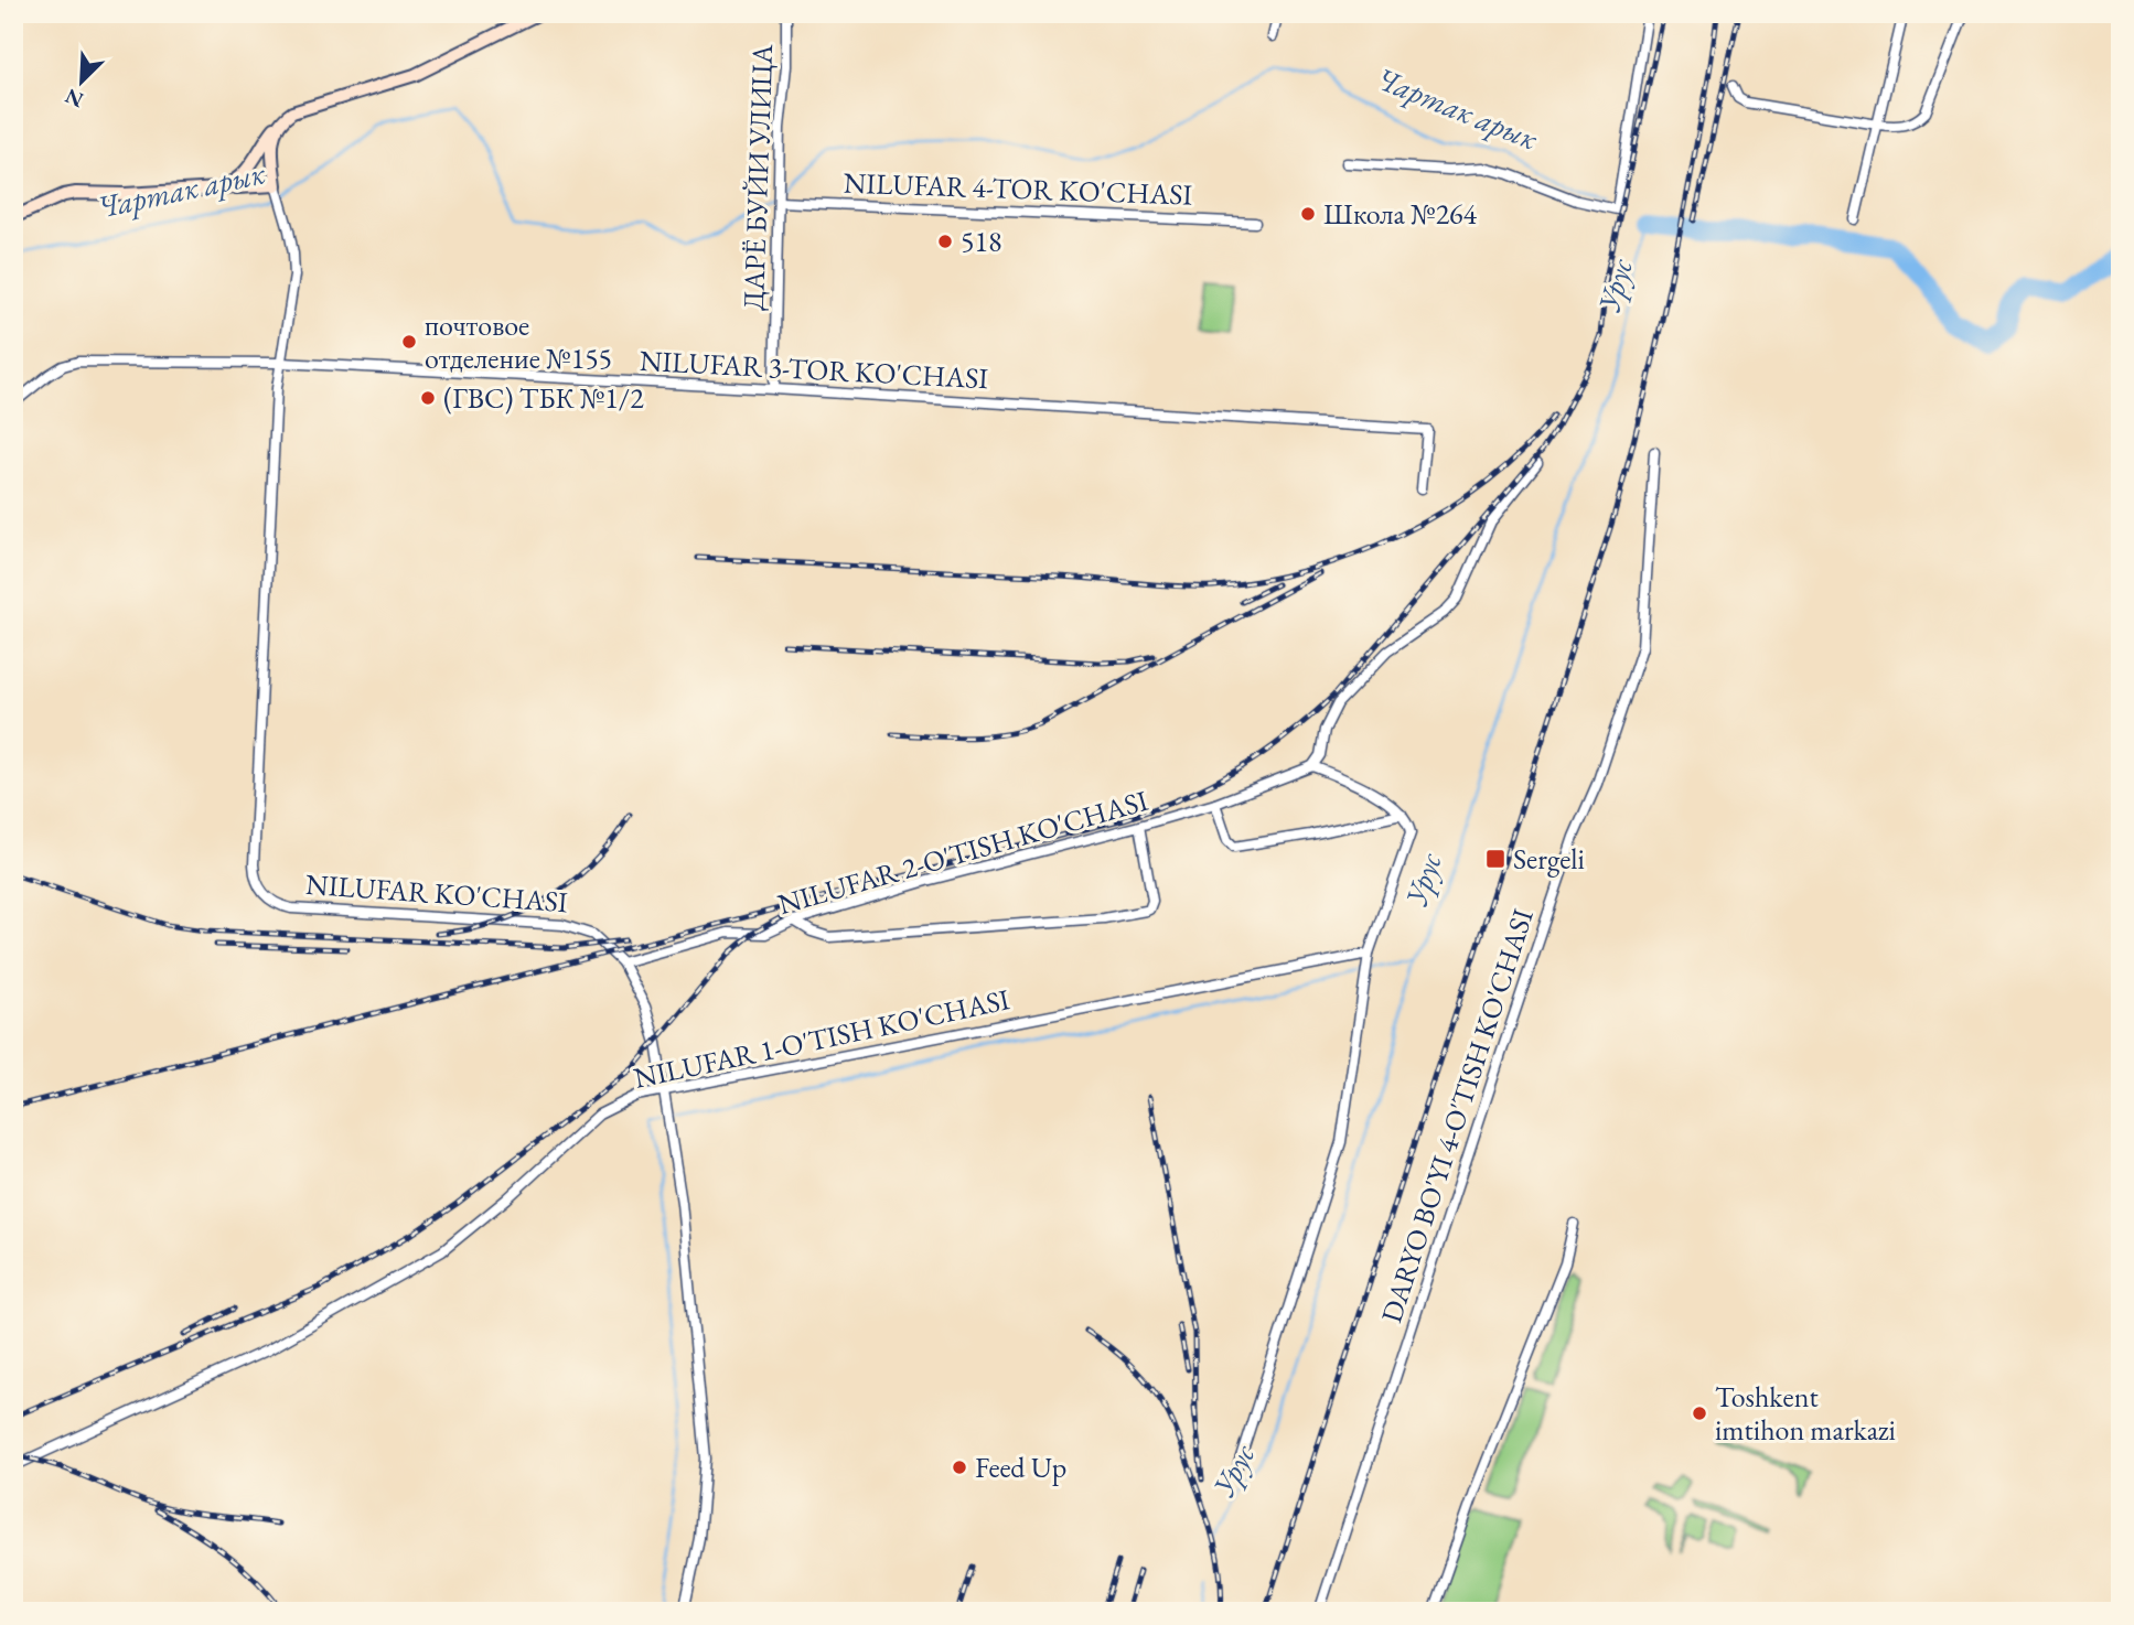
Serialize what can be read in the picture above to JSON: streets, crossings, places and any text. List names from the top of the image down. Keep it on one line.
{"streets":{"street":["ДАРЁ БУЙИ УЛИЦА","NILUFAR 4-TOR KO'CHASI","NILUFAR 3-TOR KO'CHASI","NILUFAR 2-O'TISH KO'CHASI","NILUFAR KO'CHASI","NILUFAR 1-O'TISH KO'CHASI","DARYO BO'YI 4-O'TISH KO'CHASI"]},"crossings":[["ДАРЁ БУЙИ УЛИЦА","NILUFAR 4-TOR KO'CHASI"],["ДАРЁ БУЙИ УЛИЦА","NILUFAR 3-TOR KO'CHASI"],["NILUFAR 3-TOR KO'CHASI","NILUFAR KO'CHASI"],["NILUFAR 2-O'TISH KO'CHASI","NILUFAR KO'CHASI"],["NILUFAR KO'CHASI","NILUFAR 1-O'TISH KO'CHASI"]],"water":["Чартак арык","Урус"],"places":{"other":["Школа №264","518","почтовое отделение №155","(ГВС) ТБК №1/2","Toshkent imtihon markazi","Feed Up"],"transit":["Sergeli"]},"north":"bottom left"}
